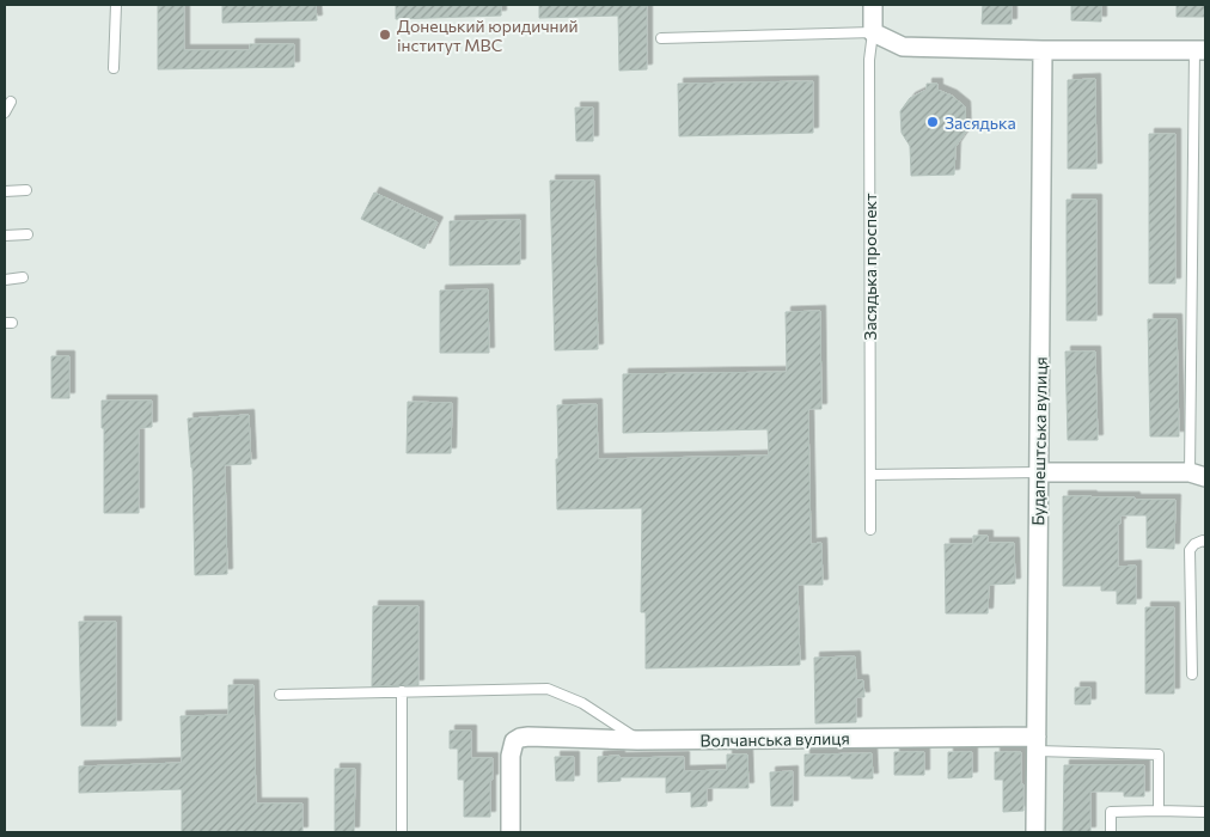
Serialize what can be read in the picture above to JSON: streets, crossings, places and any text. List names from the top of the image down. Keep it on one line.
{"streets":{"street":["Засядька проспект","Будапештська вулиця","Волчанська вулиця"]},"crossings":[["Будапештська вулиця","Волчанська вулиця"]],"places":["Донецький юридичний інститут МВС","Засядька"]}
